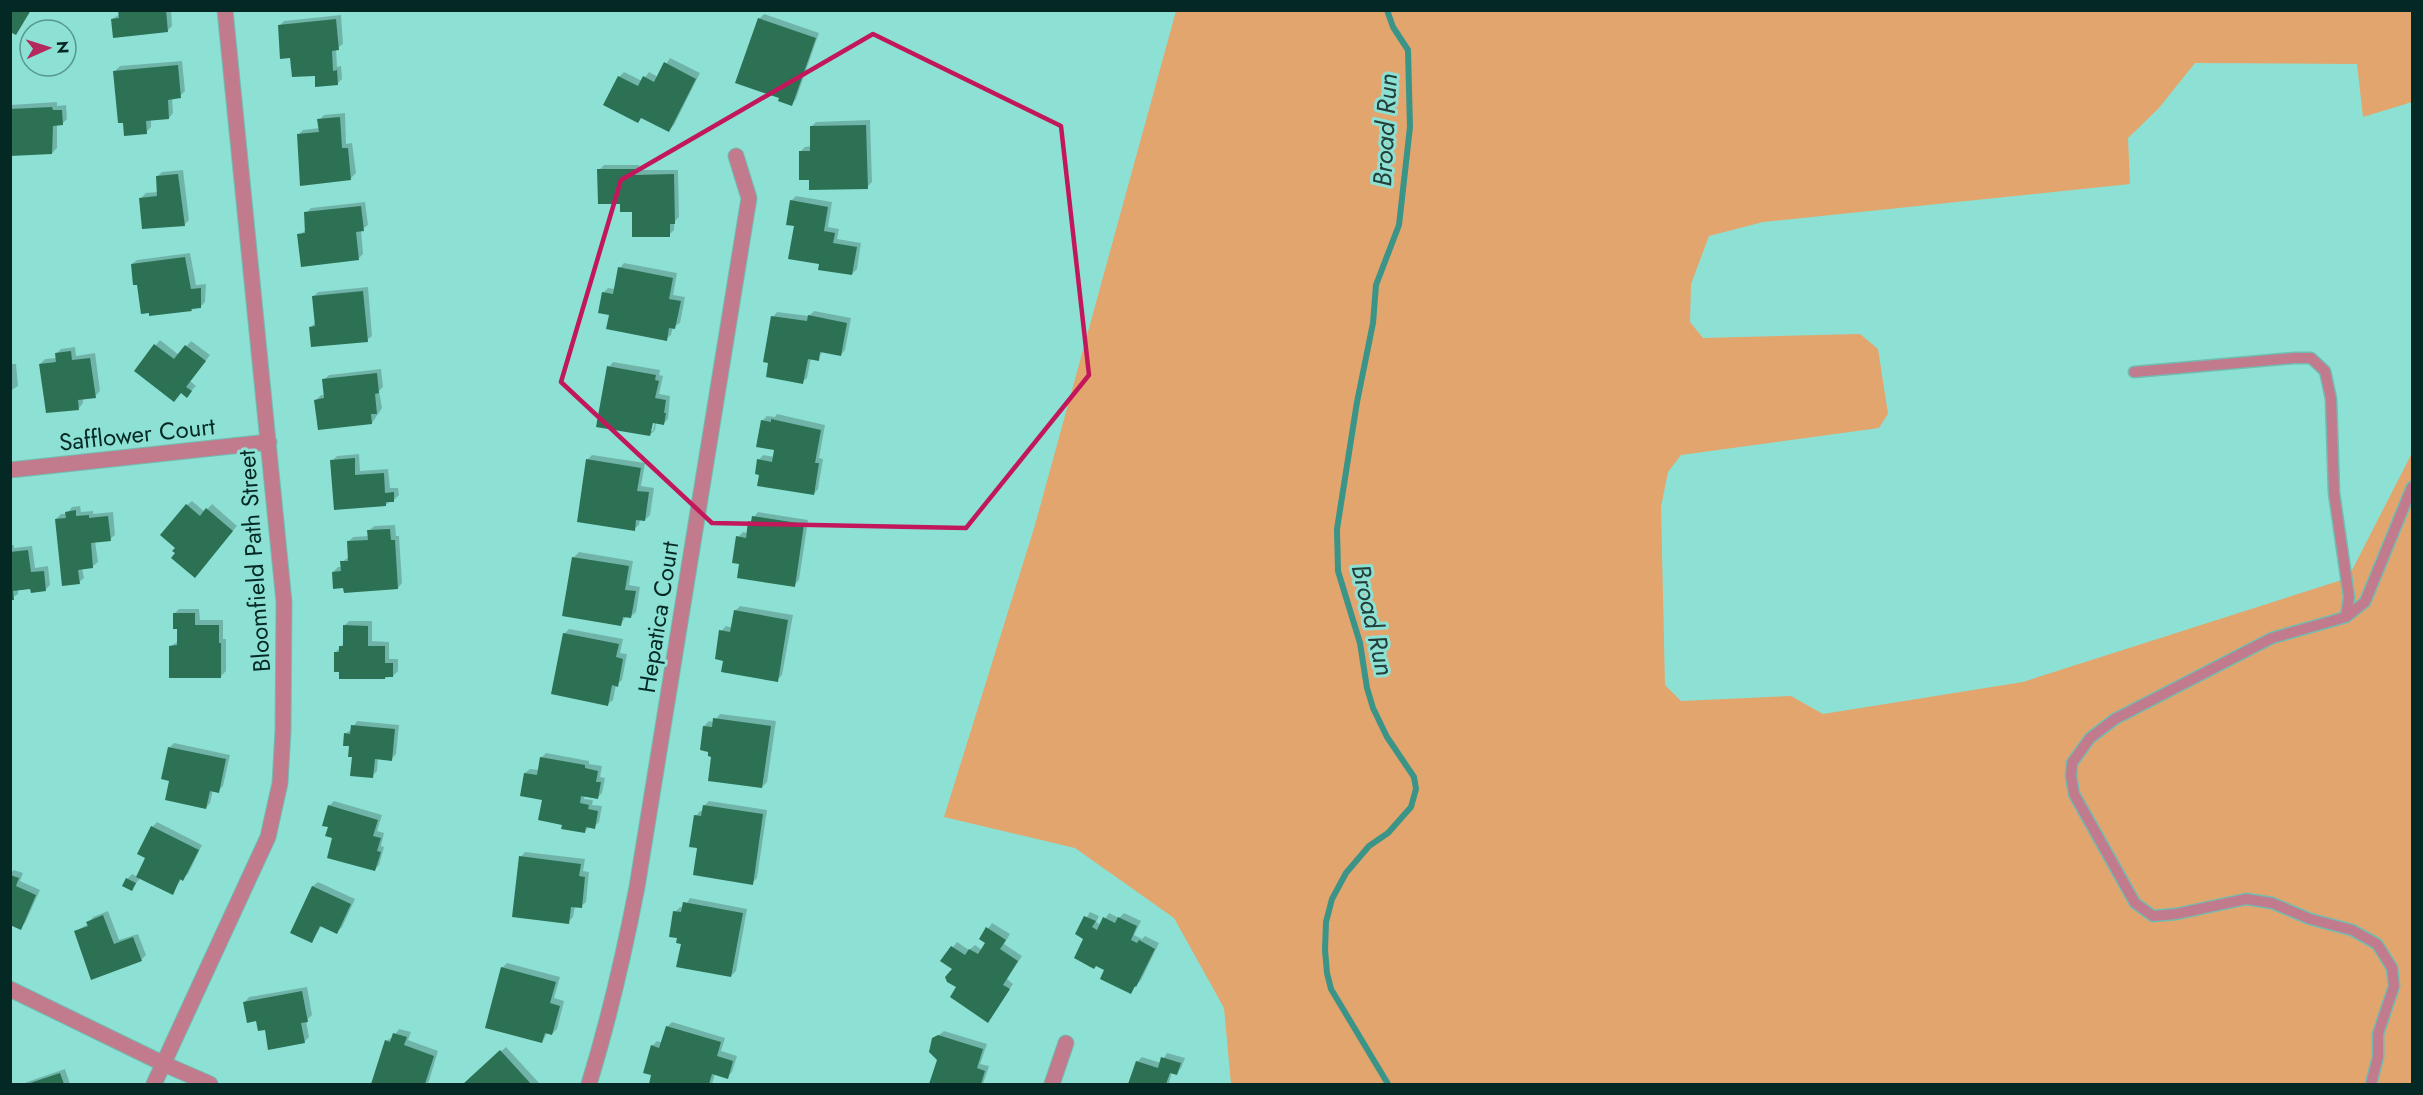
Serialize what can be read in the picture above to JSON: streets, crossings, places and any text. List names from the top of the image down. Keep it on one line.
{"streets":{"street":["Safflower Court","Bloomfield Path Street","Hepatica Court"]},"crossings":[["Safflower Court","Bloomfield Path Street"]],"water":["Broad Run"],"north":"right"}
